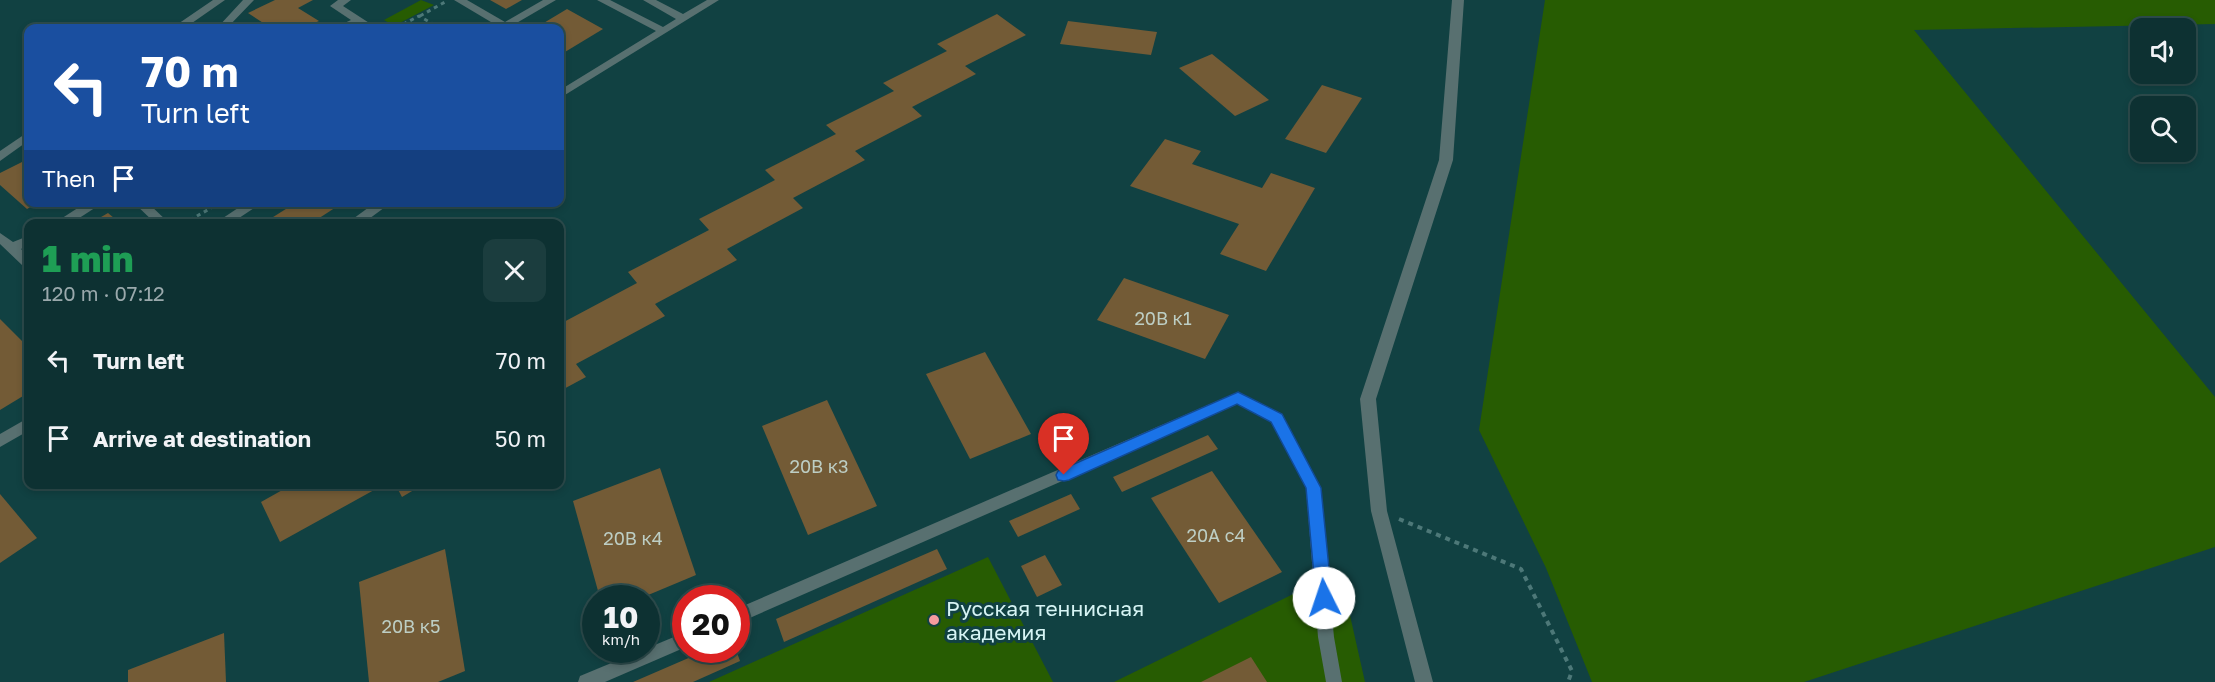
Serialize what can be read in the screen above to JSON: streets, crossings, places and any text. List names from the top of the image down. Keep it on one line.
{"places":["Русская теннисная академия"],"house_numbers":["20В к1","20В к3","20А с4","20В к4","20В к5"],"page":{"turn":["70 m","Turn left"],"then":"Then","heading":["1 min","120 m · 07:12"],"list":[{"name":"Turn left","value":"70 m"},{"name":"Arrive at destination","value":"50 m"}],"speed":"10 km/h","limit":"20"}}
